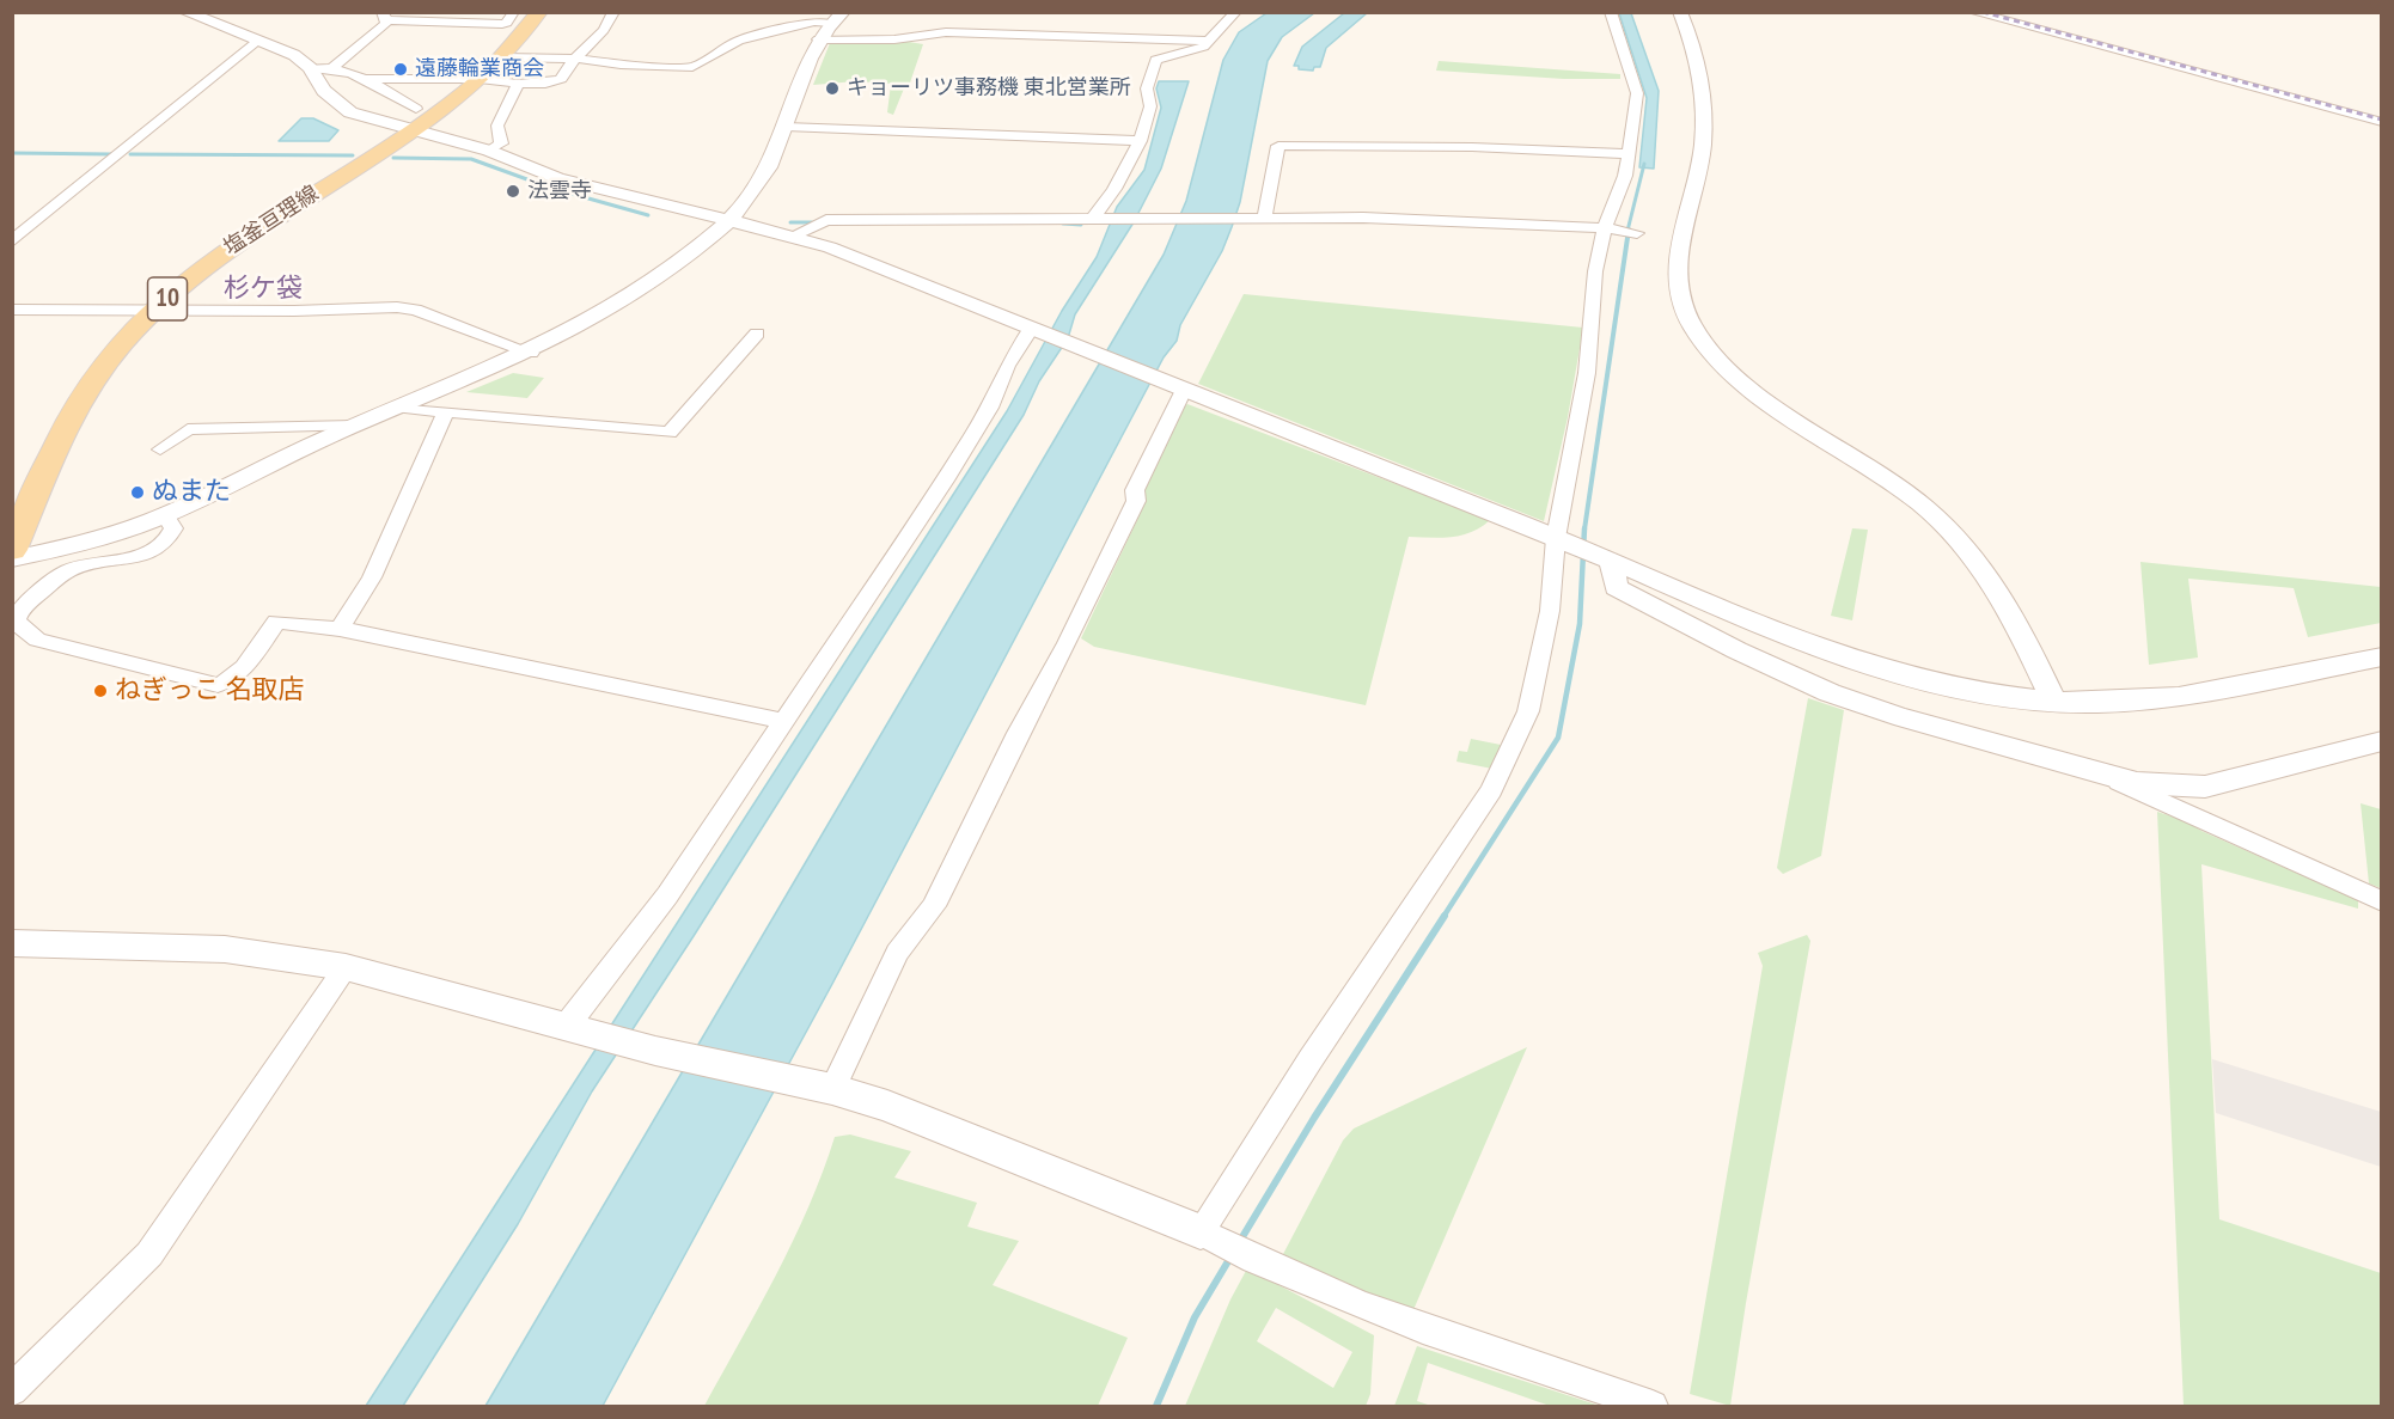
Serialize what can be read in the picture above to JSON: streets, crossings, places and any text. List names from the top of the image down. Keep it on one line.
{"streets":{"main road":["塩釜亘理線","10"]},"districts":["杉ケ袋"],"places":["遠藤輪業商会","キョーリツ事務機 東北営業所","法雲寺","ぬまた","ねぎっこ 名取店"]}
